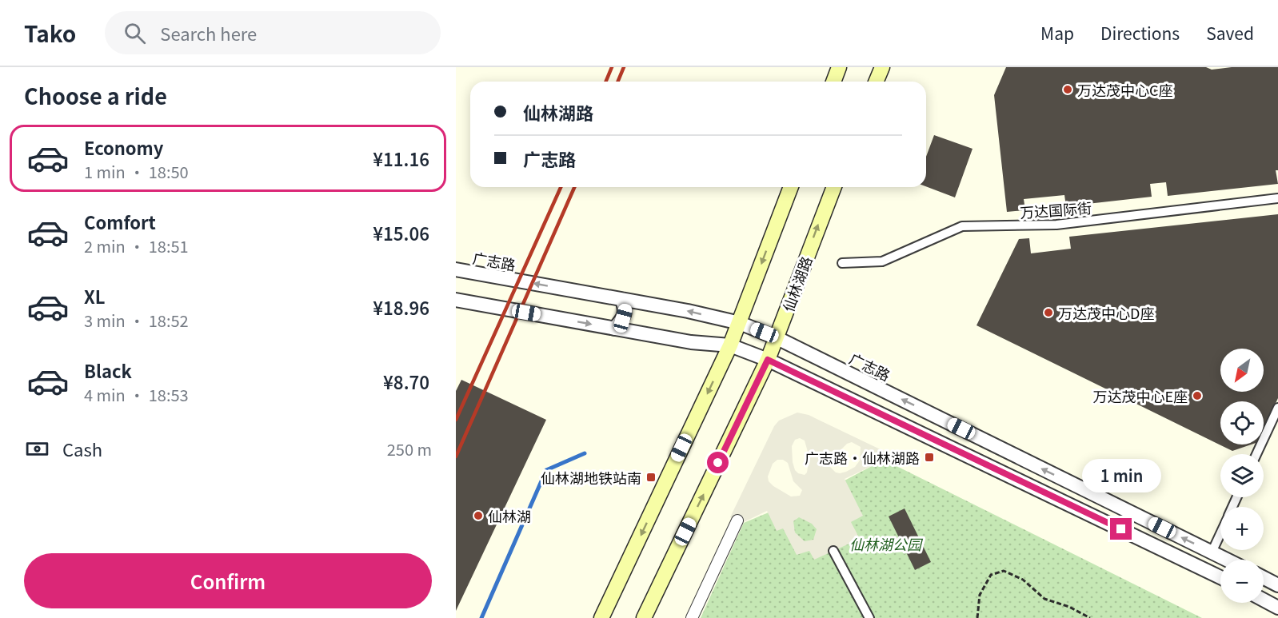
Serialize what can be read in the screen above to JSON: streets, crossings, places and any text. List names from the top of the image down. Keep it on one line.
{"streets":{"main road":["仙林湖路"],"street":["万达国际街","广志路"]},"crossings":[["广志路","仙林湖路"]],"parks":["仙林湖公园"],"places":{"other":["万达茂中心C座","万达茂中心D座","万达茂中心E座","仙林湖"],"transit":["广志路·仙林湖路","仙林湖地铁站南"]},"north":"bottom left","page":{"header":"Tako","search":"Search here","nav":["Map","Directions","Saved"],"heading":"Choose a ride","banner":["仙林湖路","广志路"],"list":[{"name":"Economy","note":"1 min · 18:50","value":"¥11.16"},{"name":"Comfort","note":"2 min · 18:51","value":"¥15.06"},{"name":"XL","note":"3 min · 18:52","value":"¥18.96"},{"name":"Black","note":"4 min · 18:53","value":"¥8.70"}],"map_buttons":["+","−"],"pay":["Cash","250 m"],"bubble":"1 min","buttons":"Confirm"}}
